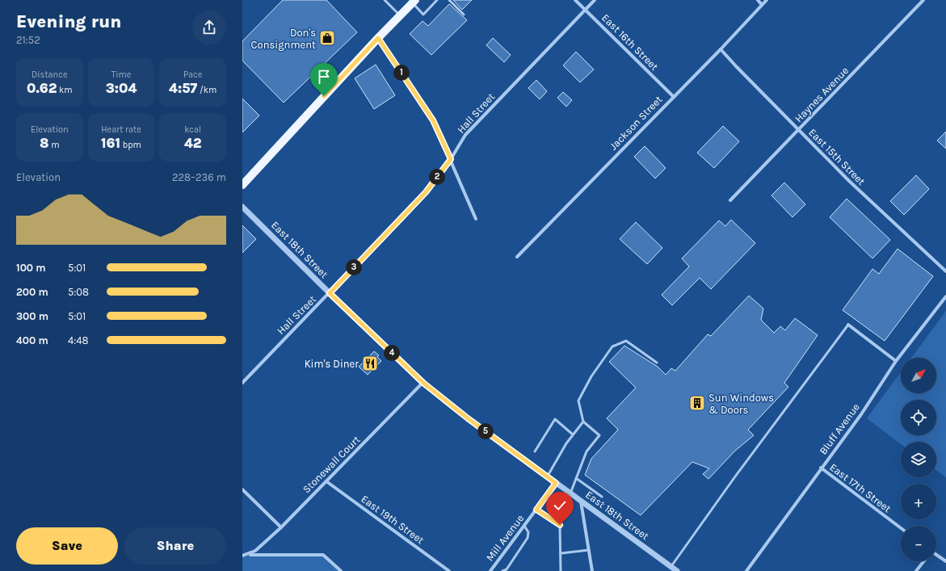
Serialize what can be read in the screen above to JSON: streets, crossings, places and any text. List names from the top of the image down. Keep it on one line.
{"streets":{"street":["East 16th Street","Haynes Avenue","Hall Street","Jackson Street","East 15th Street","East 18th Street","Bluff Avenue","Stonewall Court","East 17th Street","East 19th Street","Mill Avenue"]},"crossings":[["East 16th Street","Hall Street"],["East 16th Street","Jackson Street"],["Haynes Avenue","East 15th Street"],["Hall Street","East 18th Street"],["Jackson Street","East 15th Street"],["East 18th Street","Stonewall Court"],["East 18th Street","Mill Avenue"],["Bluff Avenue","East 17th Street"],["Stonewall Court","East 19th Street"]],"places":{"shop":["Don's Consignment"],"restaurant":["Kim's Diner"],"building":["Sun Windows & Doors"]},"north":"top right","page":{"heading":["Evening run","21:52"],"stats":[["Distance","0.62 km"],["Time","3:04"],["Pace","4:57 /km"],["Elevation","8 m"],["Heart rate","161 bpm"],["kcal","42"]],"pins":["1","2","3","4","5"],"chart":["Elevation","228–236 m"],"list":[{"name":"100 m","note":"5:01"},{"name":"200 m","note":"5:08"},{"name":"300 m","note":"5:01"},{"name":"400 m","note":"4:48"}],"map_buttons":["+","−"],"buttons":["Save","Share"]}}
